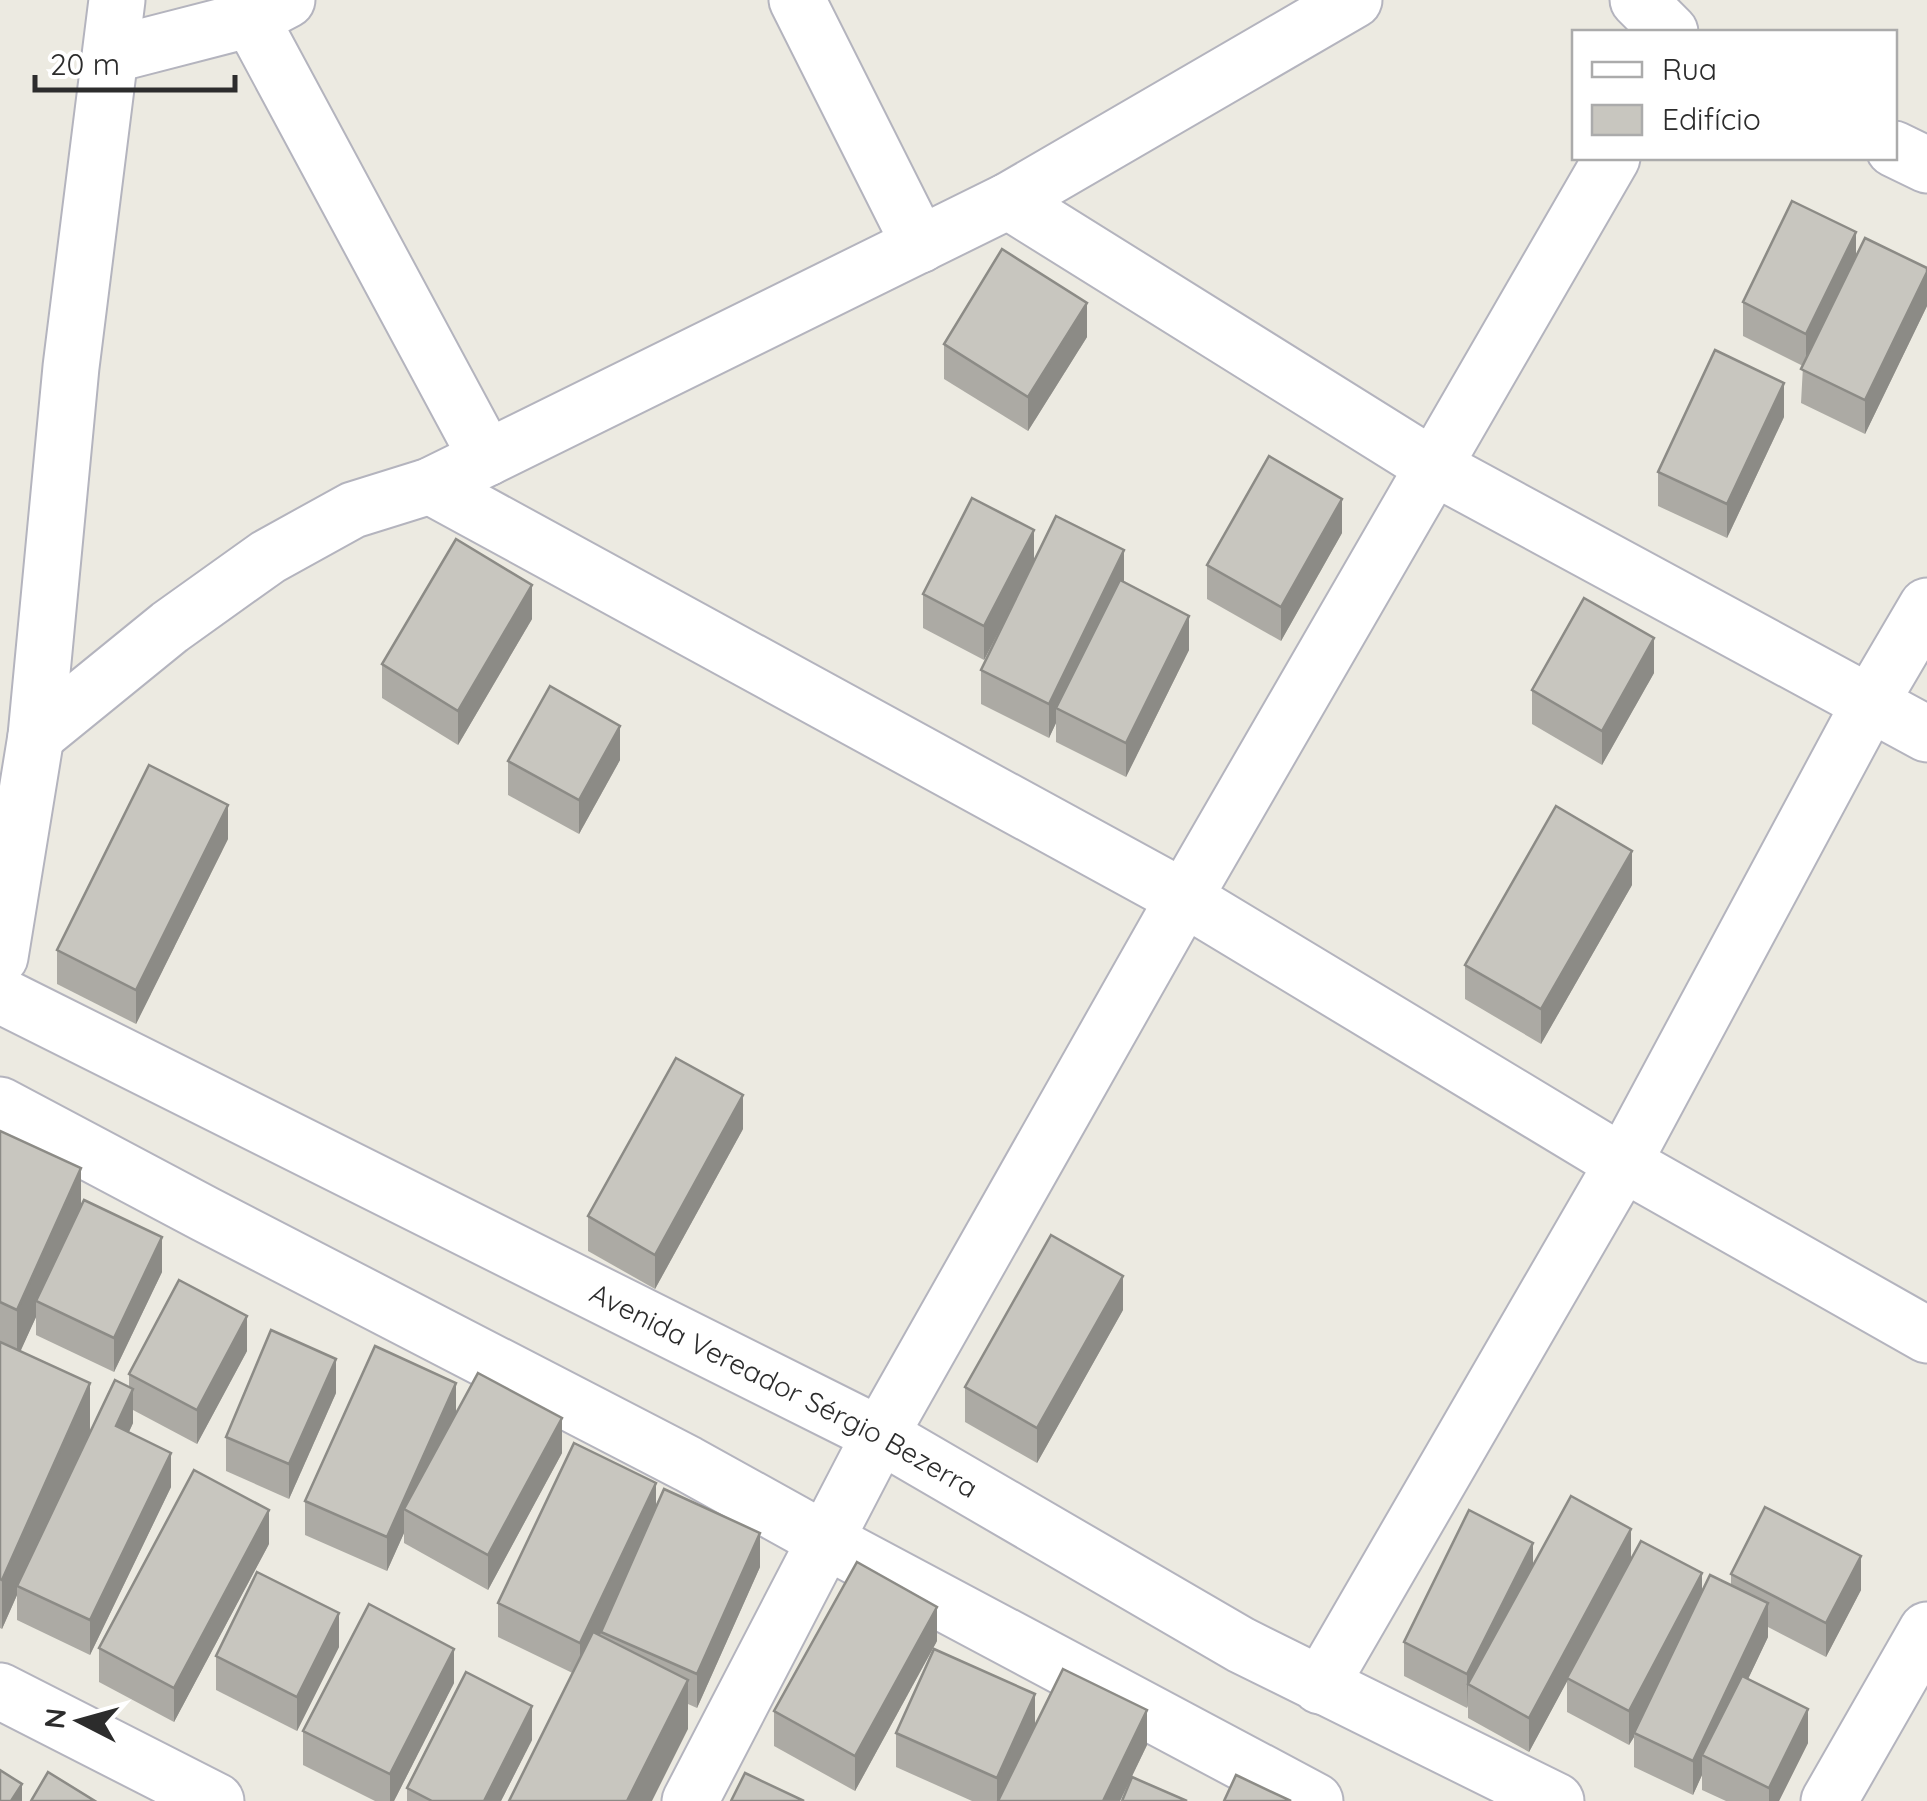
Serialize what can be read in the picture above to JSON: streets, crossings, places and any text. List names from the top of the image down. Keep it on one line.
{"streets":{"street":["Avenida Vereador Sérgio Bezerra"]},"legend":["Rua","Edifício"],"scale_bar":"20 m","north":"left"}
